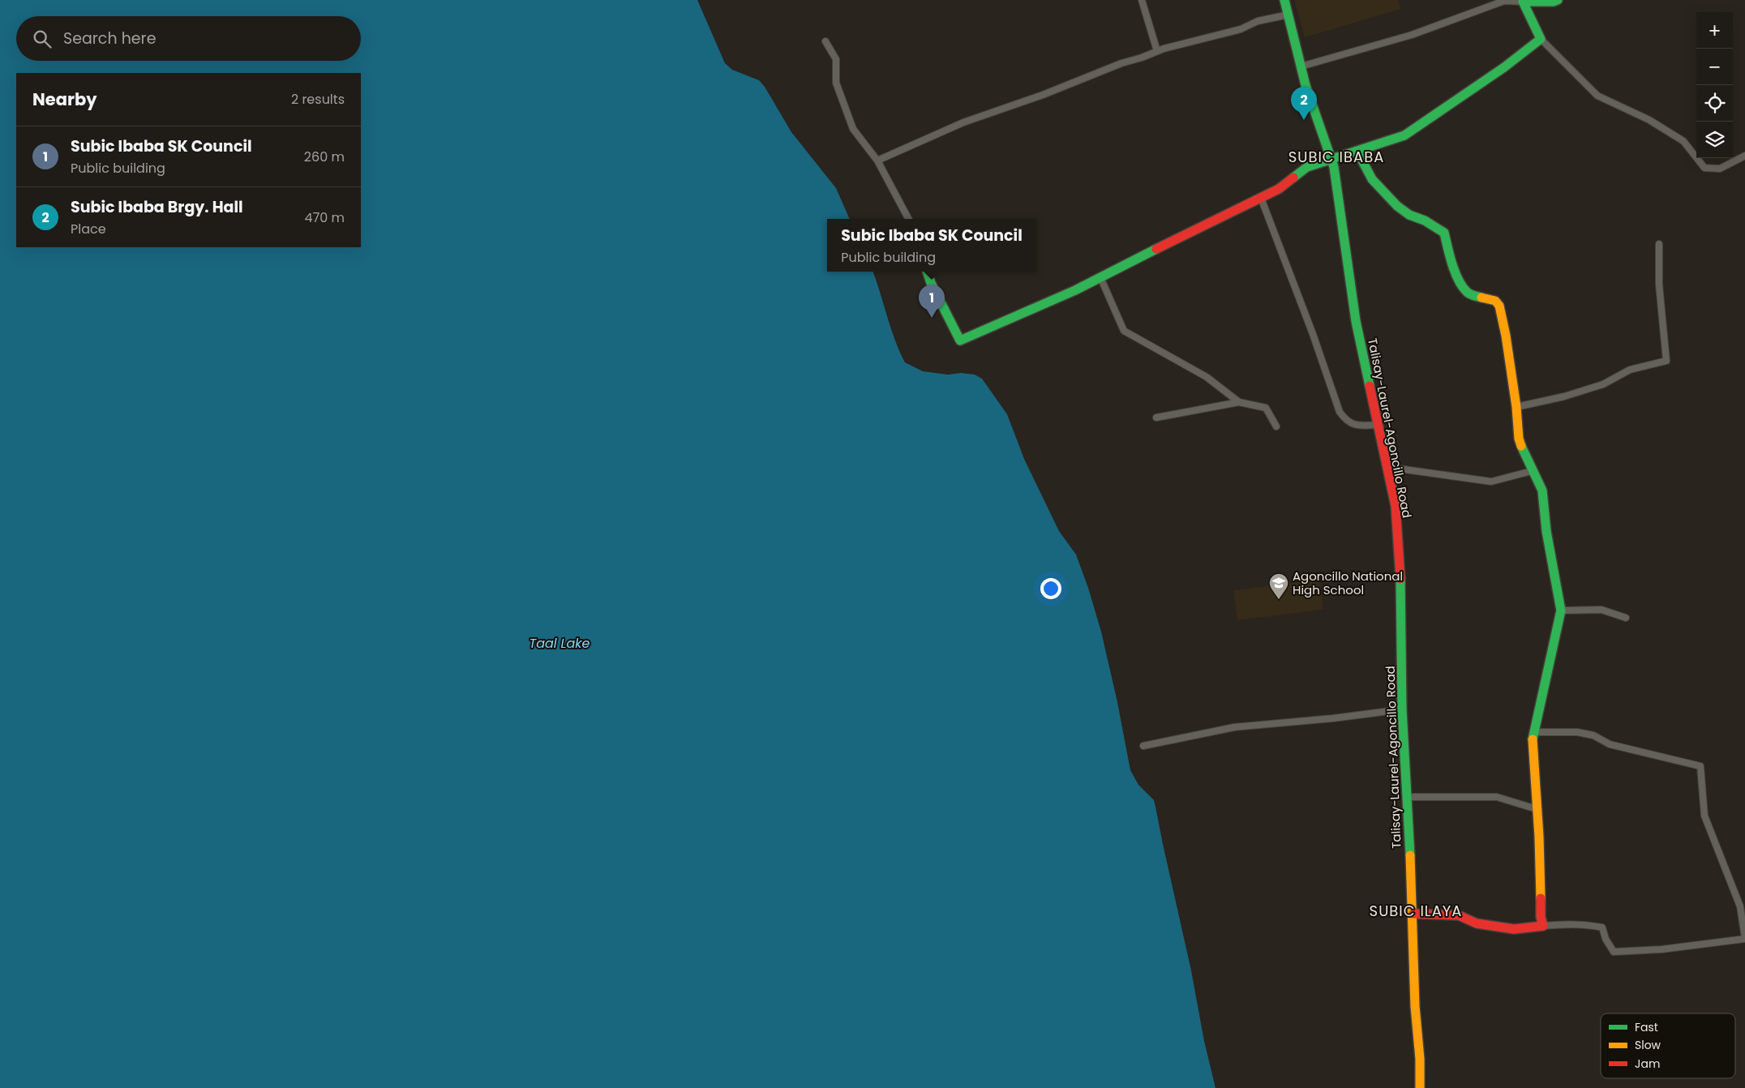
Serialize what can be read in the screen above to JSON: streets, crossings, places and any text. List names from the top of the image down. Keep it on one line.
{"streets":{"street":["Talisay-Laurel-Agoncillo Road"]},"districts":["SUBIC IBABA","SUBIC ILAYA"],"water":["Taal Lake"],"places":{"school or university":["Agoncillo National High School"]},"legend":["Fast","Slow","Jam"],"page":{"map_buttons":["+","−"],"search":"Search here","heading":["Nearby","2 results"],"pins":["2","1"],"list":[{"mark":"1","name":"Subic Ibaba SK Council","note":"Public building","value":"260 m"},{"mark":"2","name":"Subic Ibaba Brgy. Hall","note":"Place","value":"470 m"}],"popup":["Subic Ibaba SK Council","Public building"]}}
